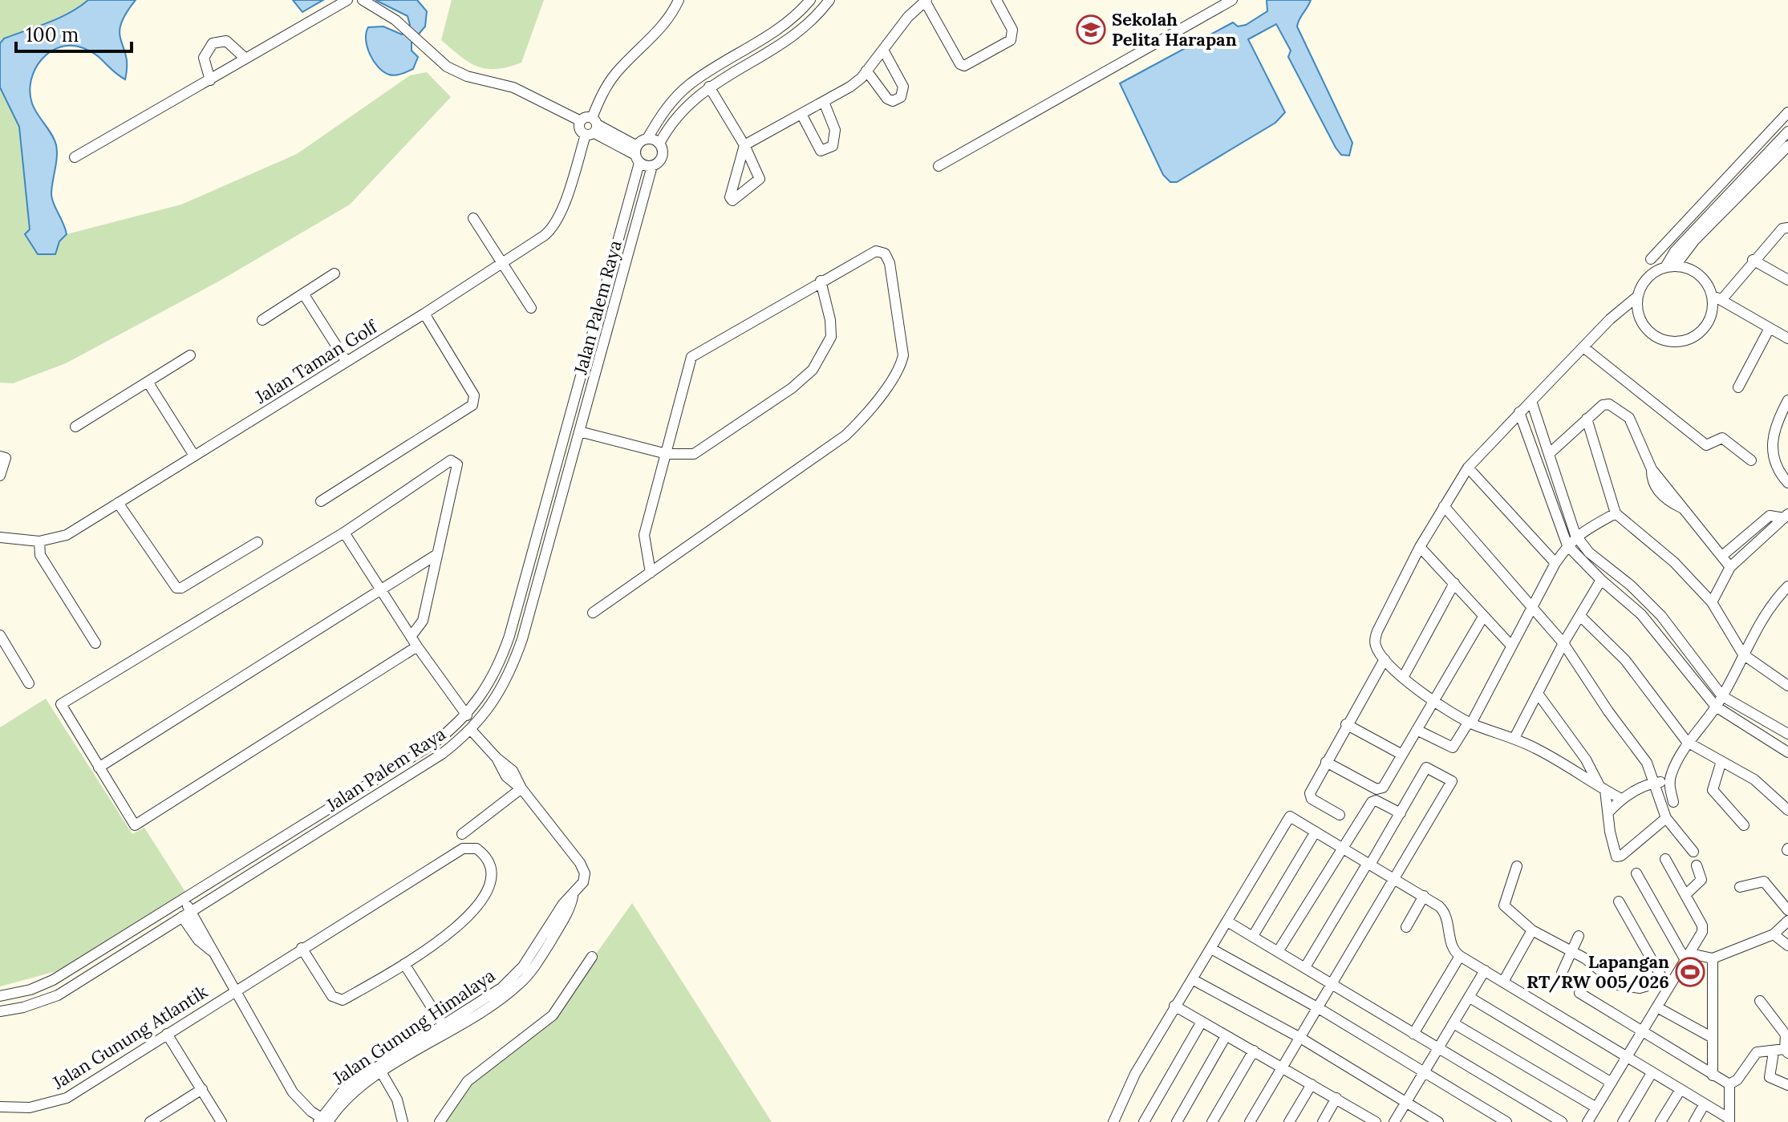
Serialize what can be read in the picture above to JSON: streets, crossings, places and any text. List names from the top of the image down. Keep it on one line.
{"streets":{"street":["Jalan Palem Raya","Jalan Taman Golf","Jalan Gunung Himalaya","Jalan Gunung Atlantik"]},"crossings":[["Jalan Palem Raya","Jalan Gunung Himalaya"]],"places":{"school or university":["Sekolah Pelita Harapan"],"sports":["Lapangan RT/RW 005/026"]},"scale_bar":"100 m"}
